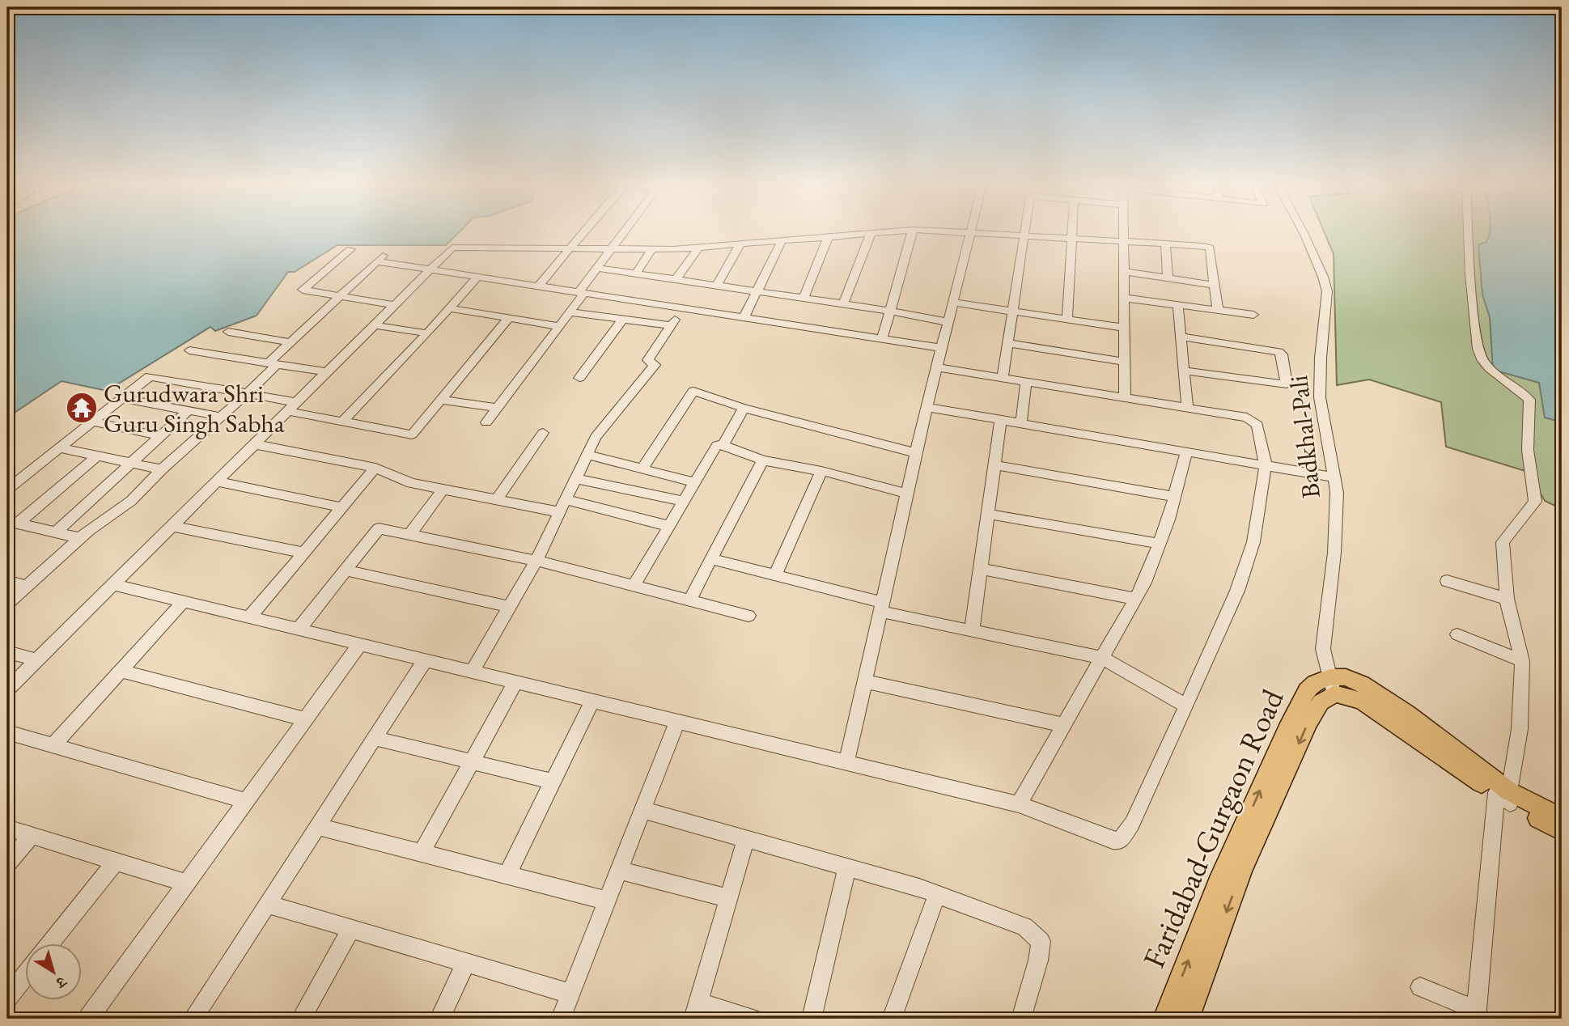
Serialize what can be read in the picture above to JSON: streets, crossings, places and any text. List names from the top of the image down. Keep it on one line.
{"streets":{"main road":["Faridabad-Gurgaon Road"],"street":["Badkhal-Pali"]},"crossings":[["Badkhal-Pali","Faridabad-Gurgaon Road"]],"places":{"temple":["Gurudwara Shri Guru Singh Sabha"]},"north":"bottom right"}
